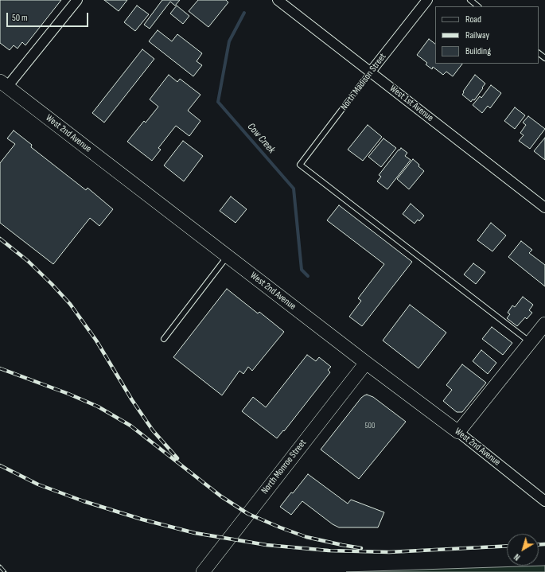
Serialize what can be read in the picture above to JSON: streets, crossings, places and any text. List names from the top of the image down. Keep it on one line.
{"streets":{"street":["North Madison Street","West 1st Avenue","West 2nd Avenue","North Monroe Street"]},"crossings":[["North Madison Street","West 1st Avenue"],["West 2nd Avenue","North Monroe Street"]],"water":["Cow Creek"],"house_numbers":["500"],"legend":["Road","Railway","Building"],"scale_bar":"50 m","north":"bottom left"}
